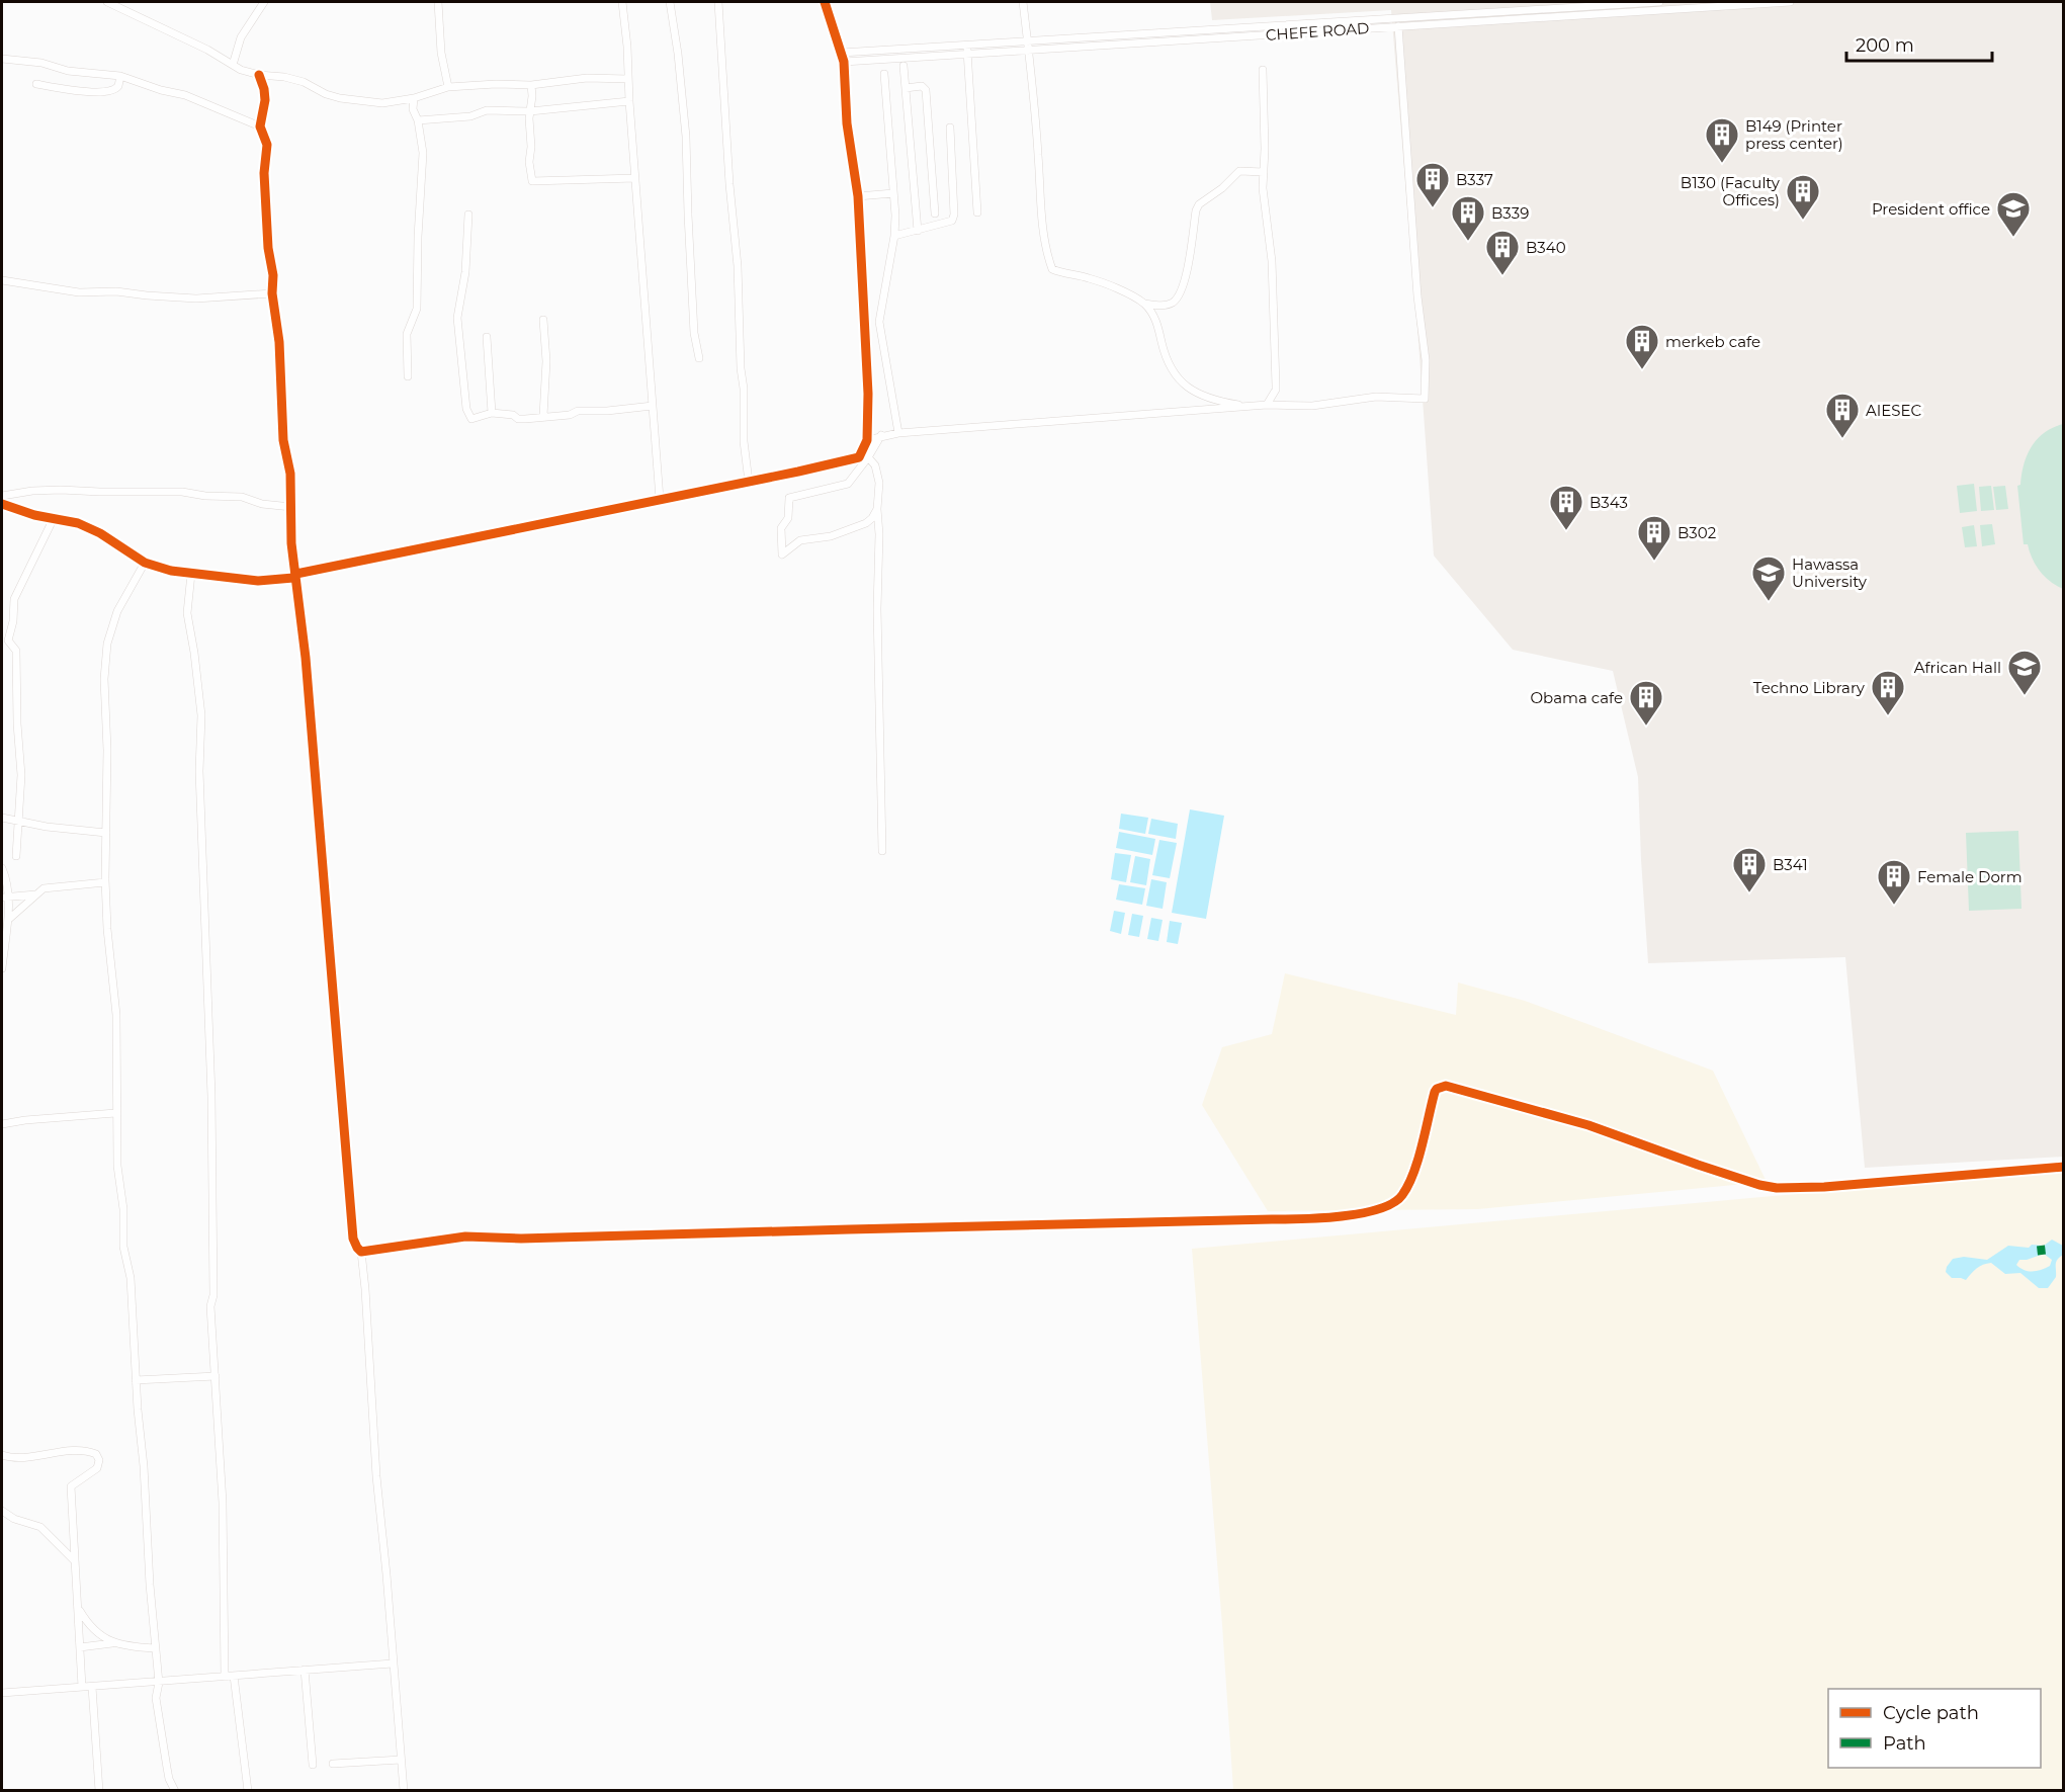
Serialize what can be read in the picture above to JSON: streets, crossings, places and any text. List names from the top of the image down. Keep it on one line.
{"streets":{"street":["CHEFE ROAD"]},"places":{"building":["B149 (Printer press center)","B337","B130 (Faculty Offices)","B339","B340","merkeb cafe","AIESEC","B343","B302","Techno Library","Obama cafe","B341","Female Dorm"],"school or university":["President office","Hawassa University","African Hall"]},"legend":["Cycle path","Path"],"scale_bar":"200 m"}
